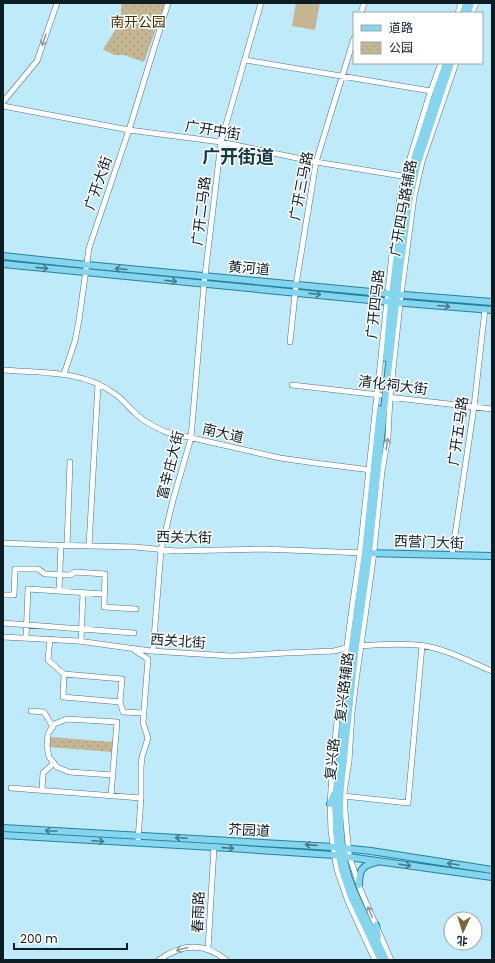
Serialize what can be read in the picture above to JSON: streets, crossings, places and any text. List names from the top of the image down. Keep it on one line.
{"streets":{"main road":["黄河道","广开四马路","西营门大街","复兴路","芥园道"],"street":["广开中街","广开大街","广开三马路","广开四马路辅路","广开二马路","清化祠大街","广开五马路","南大道","富辛庄大街","西关大街","西关北街","复兴路辅路","春雨路"]},"crossings":[["广开中街","广开大街"],["广开中街","广开三马路"],["广开中街","广开四马路辅路"],["广开中街","广开二马路"],["广开中街","广开四马路"],["广开大街","黄河道"],["广开大街","南大道"],["广开三马路","黄河道"],["广开四马路辅路","广开四马路"],["广开二马路","黄河道"],["广开二马路","富辛庄大街"],["黄河道","广开四马路"],["黄河道","广开五马路"],["黄河道","富辛庄大街"],["广开四马路","清化祠大街"],["广开四马路","南大道"],["广开四马路","西关大街"],["广开四马路","西营门大街"],["广开四马路","复兴路辅路"],["广开四马路","复兴路"],["清化祠大街","广开五马路"],["广开五马路","西营门大街"],["南大道","富辛庄大街"],["富辛庄大街","西关大街"],["富辛庄大街","西关北街"],["西关大街","西营门大街"],["西关大街","复兴路辅路"],["西关大街","复兴路"],["西营门大街","复兴路辅路"],["西营门大街","复兴路"],["西关北街","复兴路辅路"],["西关北街","复兴路"],["复兴路辅路","复兴路"],["复兴路辅路","芥园道"],["复兴路","芥园道"],["芥园道","春雨路"]],"districts":["广开街道"],"parks":["南开公园"],"legend":["道路","公园"],"scale_bar":"200 m","north":"bottom"}
